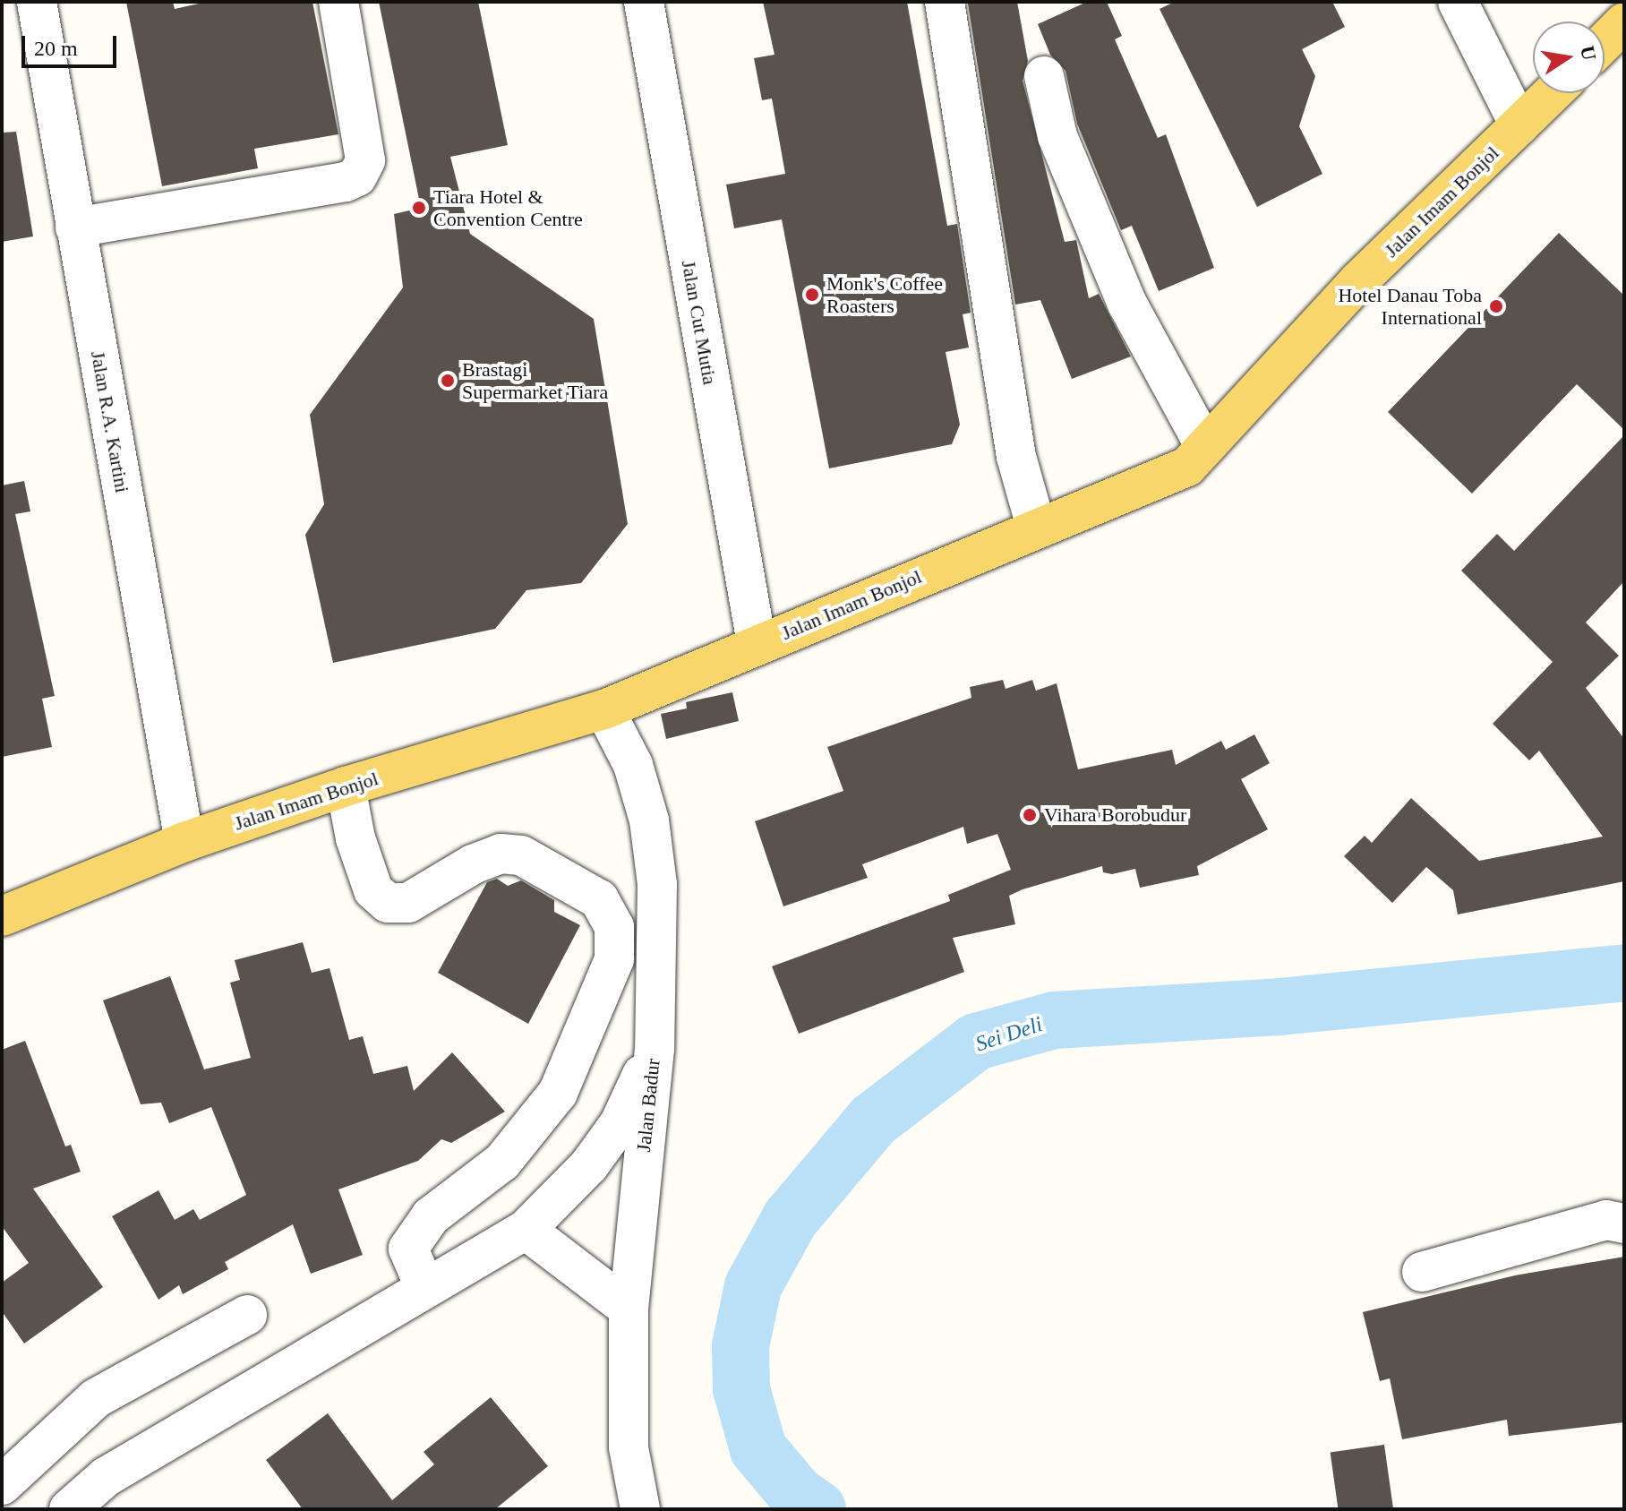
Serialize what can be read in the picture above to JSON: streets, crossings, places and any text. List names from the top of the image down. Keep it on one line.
{"streets":{"main road":["Jalan Imam Bonjol"],"street":["Jalan Cut Mutia","Jalan R.A. Kartini","Jalan Badur"]},"crossings":[["Jalan Imam Bonjol","Jalan Cut Mutia"],["Jalan Imam Bonjol","Jalan R.A. Kartini"],["Jalan Imam Bonjol","Jalan Badur"]],"water":["Sei Deli"],"places":["Tiara Hotel & Convention Centre","Monk's Coffee Roasters","Hotel Danau Toba International","Brastagi Supermarket Tiara","Vihara Borobudur"],"scale_bar":"20 m","north":"right"}
